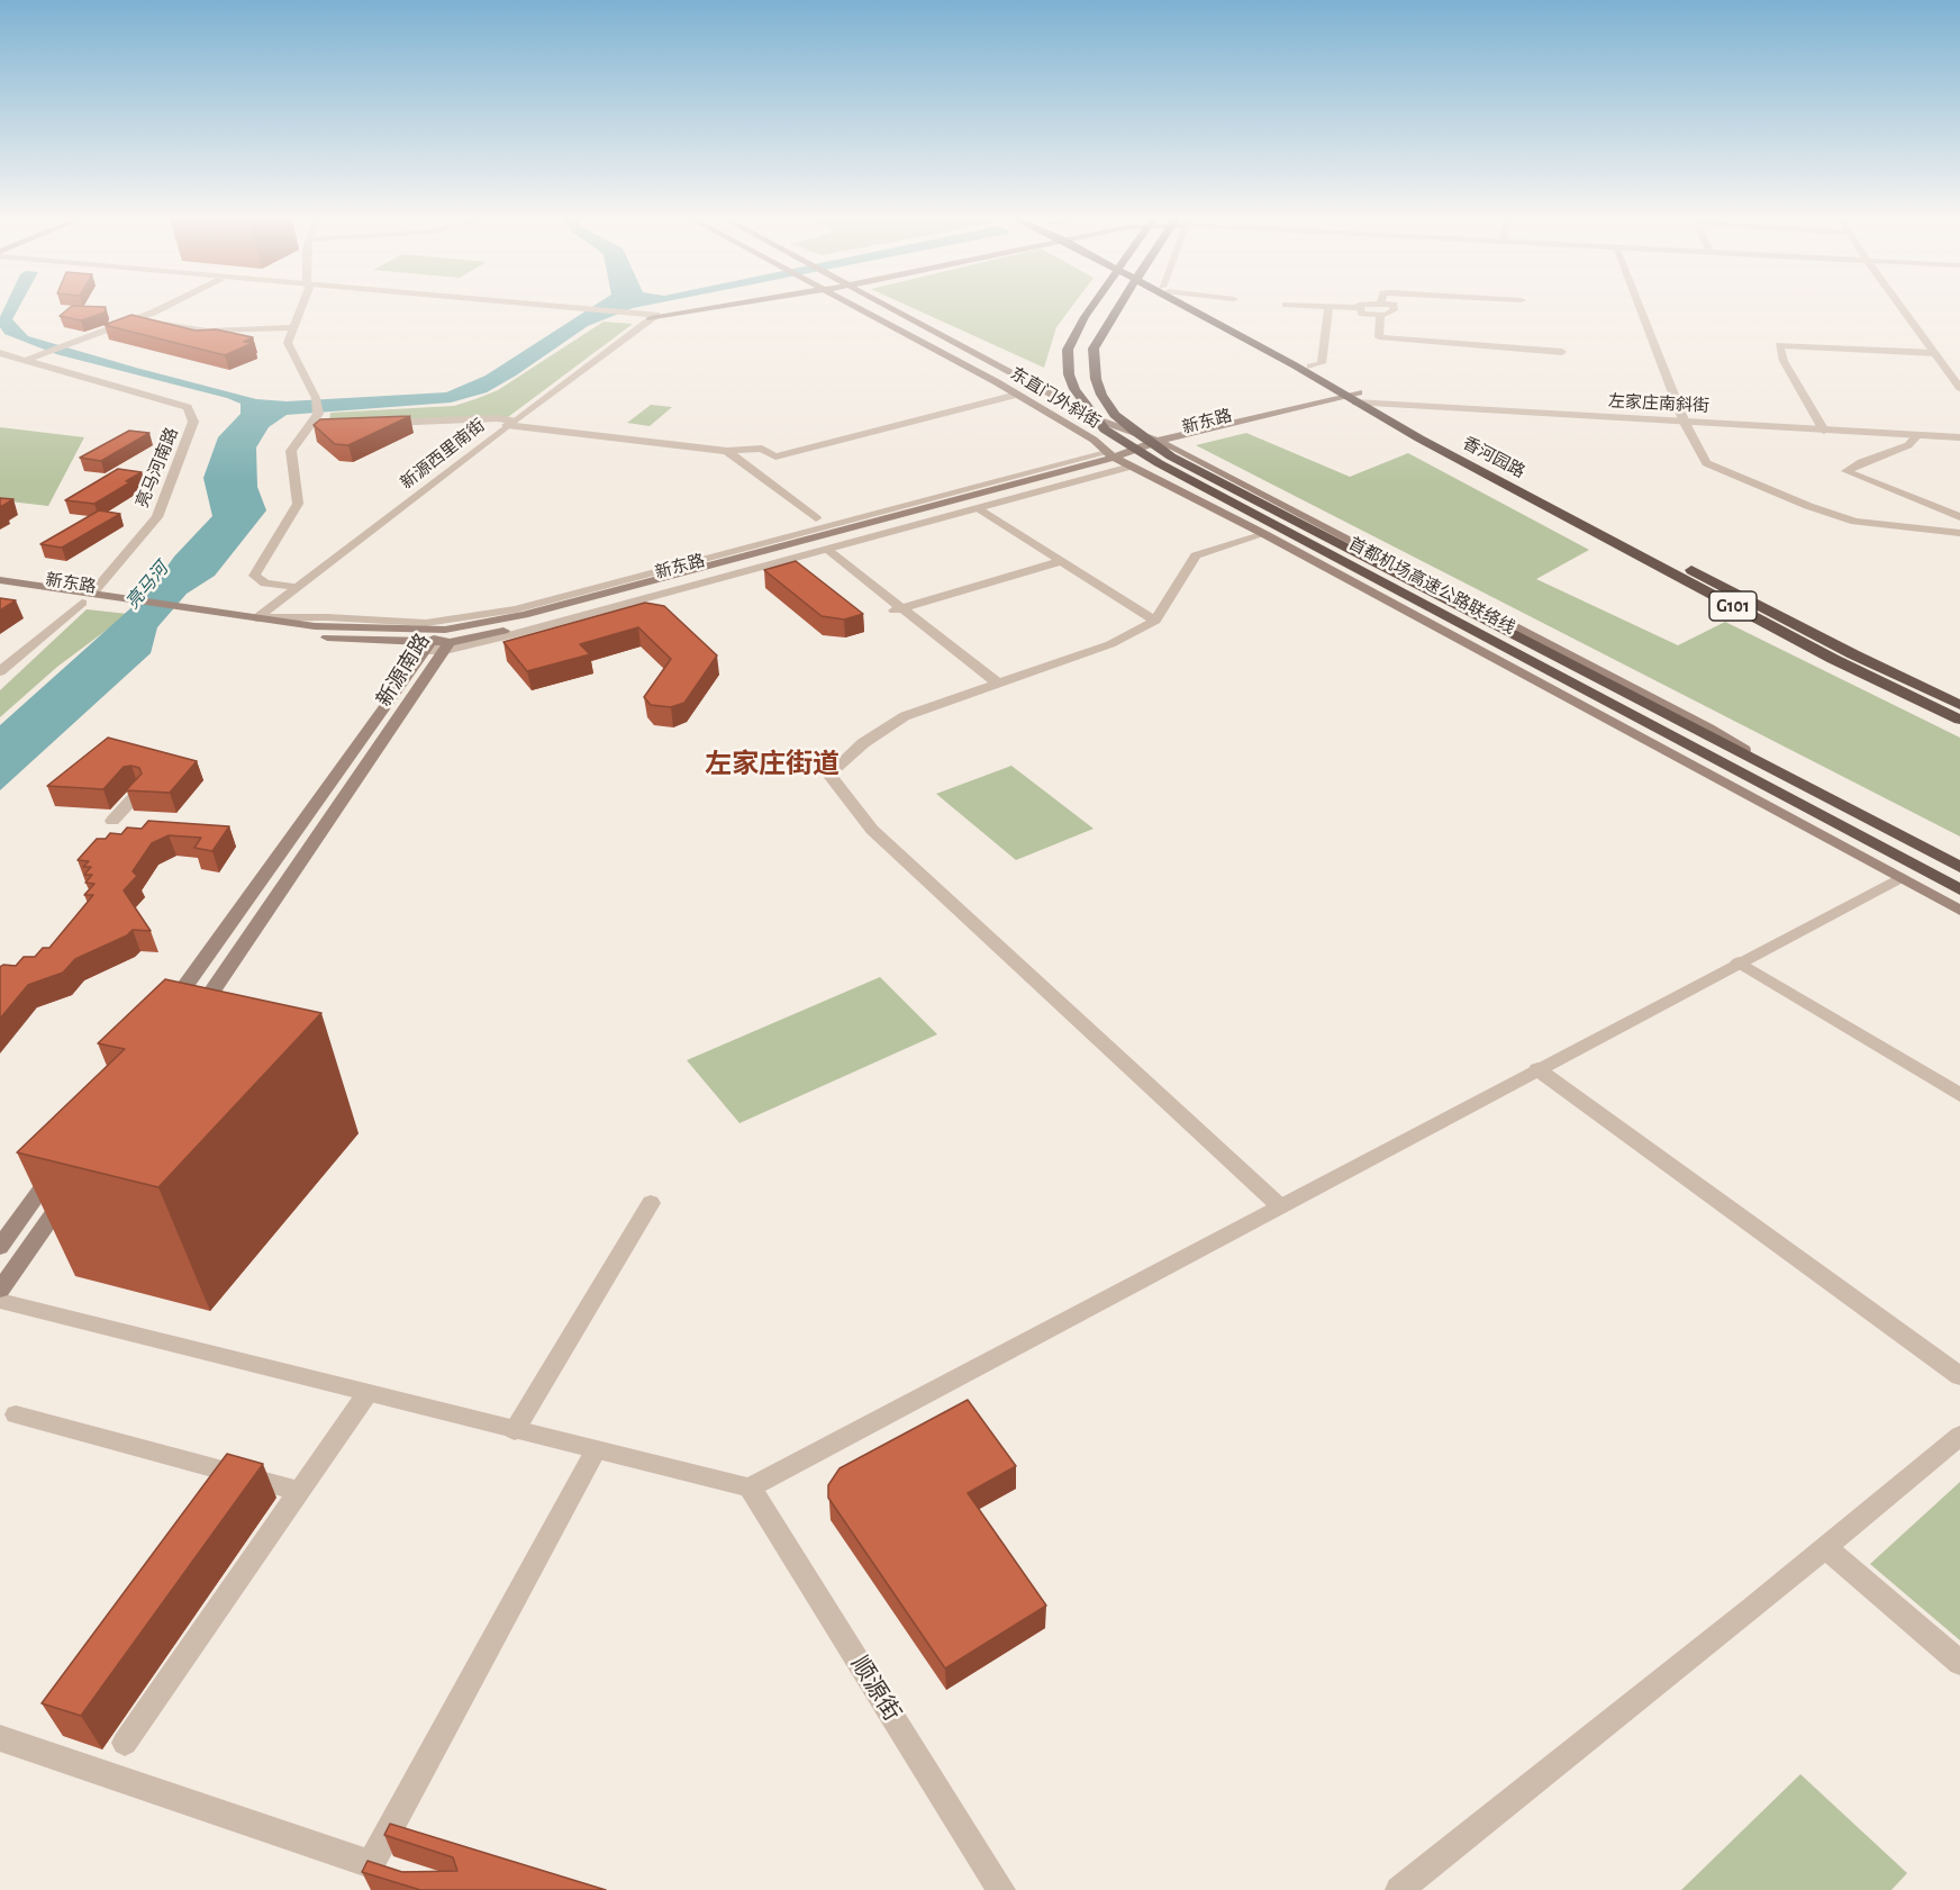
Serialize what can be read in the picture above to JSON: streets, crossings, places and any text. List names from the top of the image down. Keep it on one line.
{"streets":{"highway":["香河园路","首都机场高速公路联络线","G101"],"main road":["东直门外斜街","新东路","新源西里南街","新源南路"],"street":["左家庄南斜街","亮马河南路","顺源街"]},"crossings":[["东直门外斜街","新东路"],["东直门外斜街","首都机场高速公路联络线"],["左家庄南斜街","香河园路"],["新东路","新源西里南街"],["新东路","香河园路"],["新东路","亮马河南路"],["新东路","新源南路"]],"districts":["左家庄街道"],"water":["亮马河"]}
